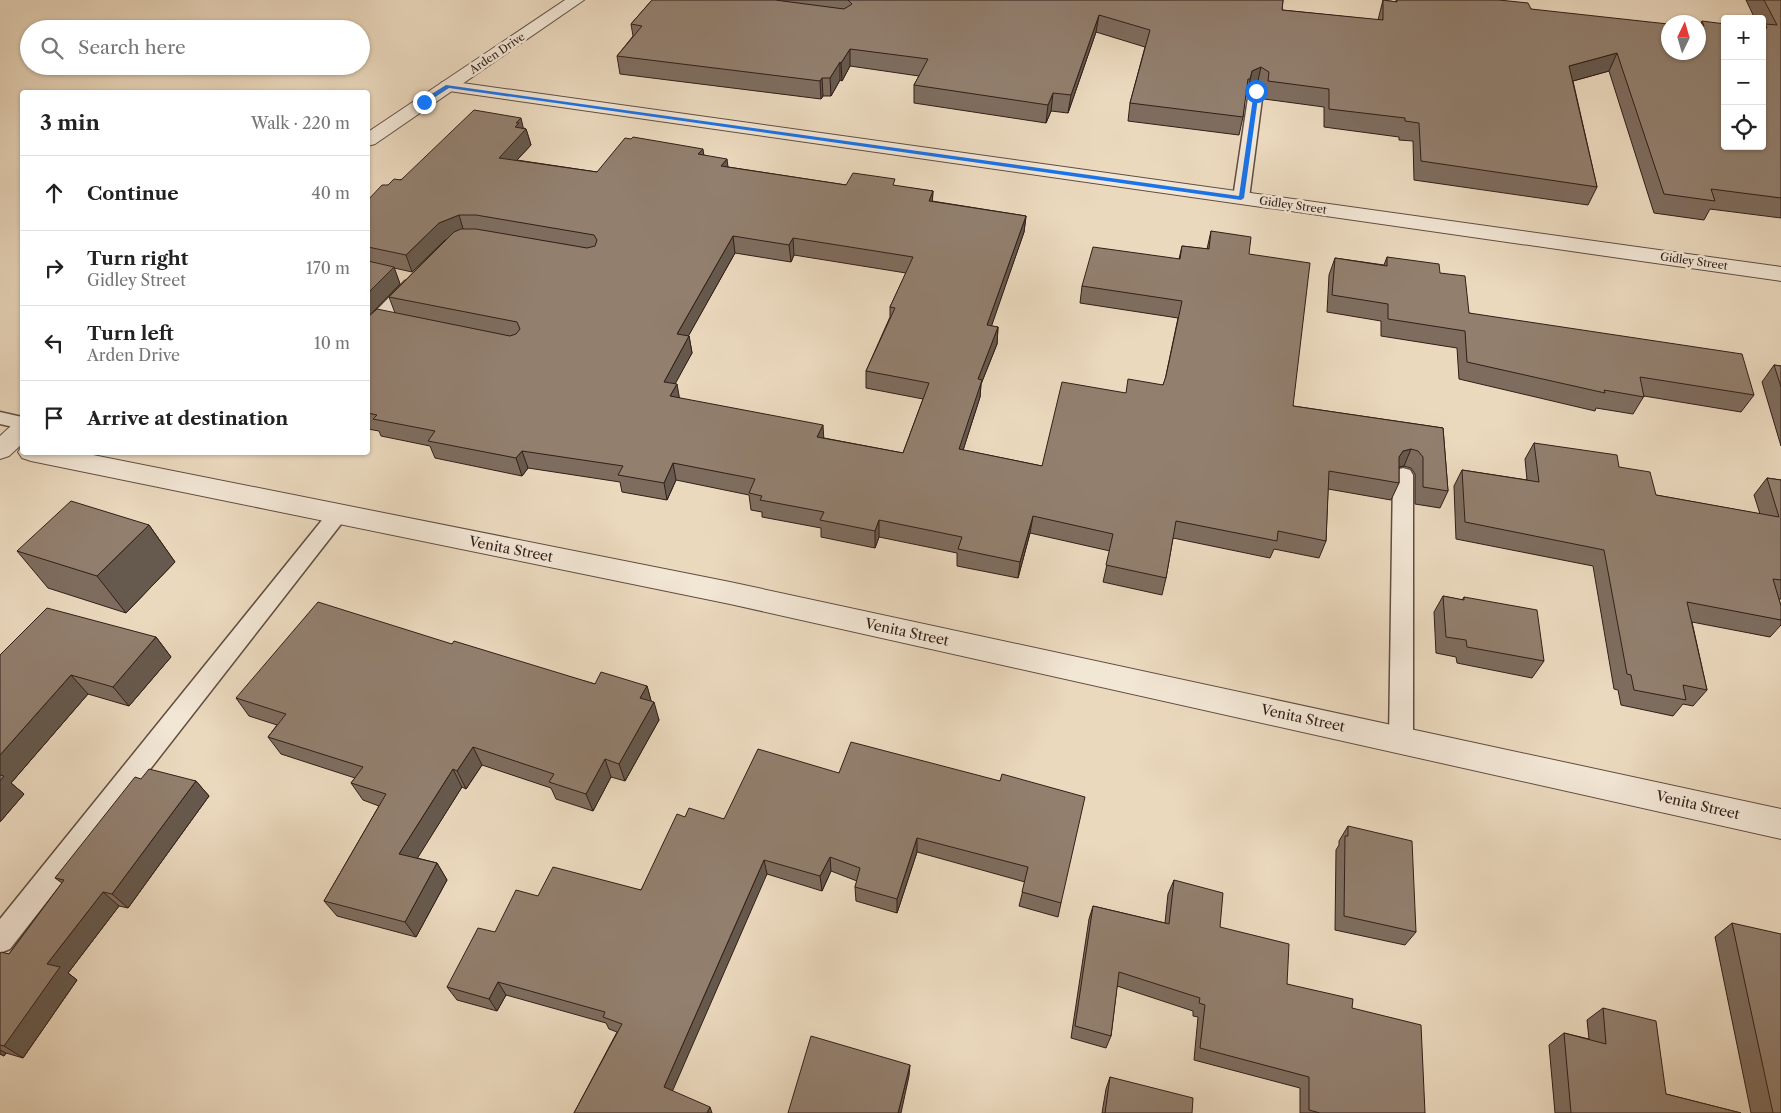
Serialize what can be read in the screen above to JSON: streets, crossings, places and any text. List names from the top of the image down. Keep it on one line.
{"streets":{"street":["Arden Drive","Gidley Street","Venita Street"]},"crossings":[["Arden Drive","Gidley Street"]],"north":"top","page":{"map_buttons":["+","−"],"search":"Search here","heading":["3 min","Walk · 220 m"],"list":[["Continue","40 m"],["Turn right","Gidley Street","170 m"],["Turn left","Arden Drive","10 m"],"Arrive at destination"]}}
